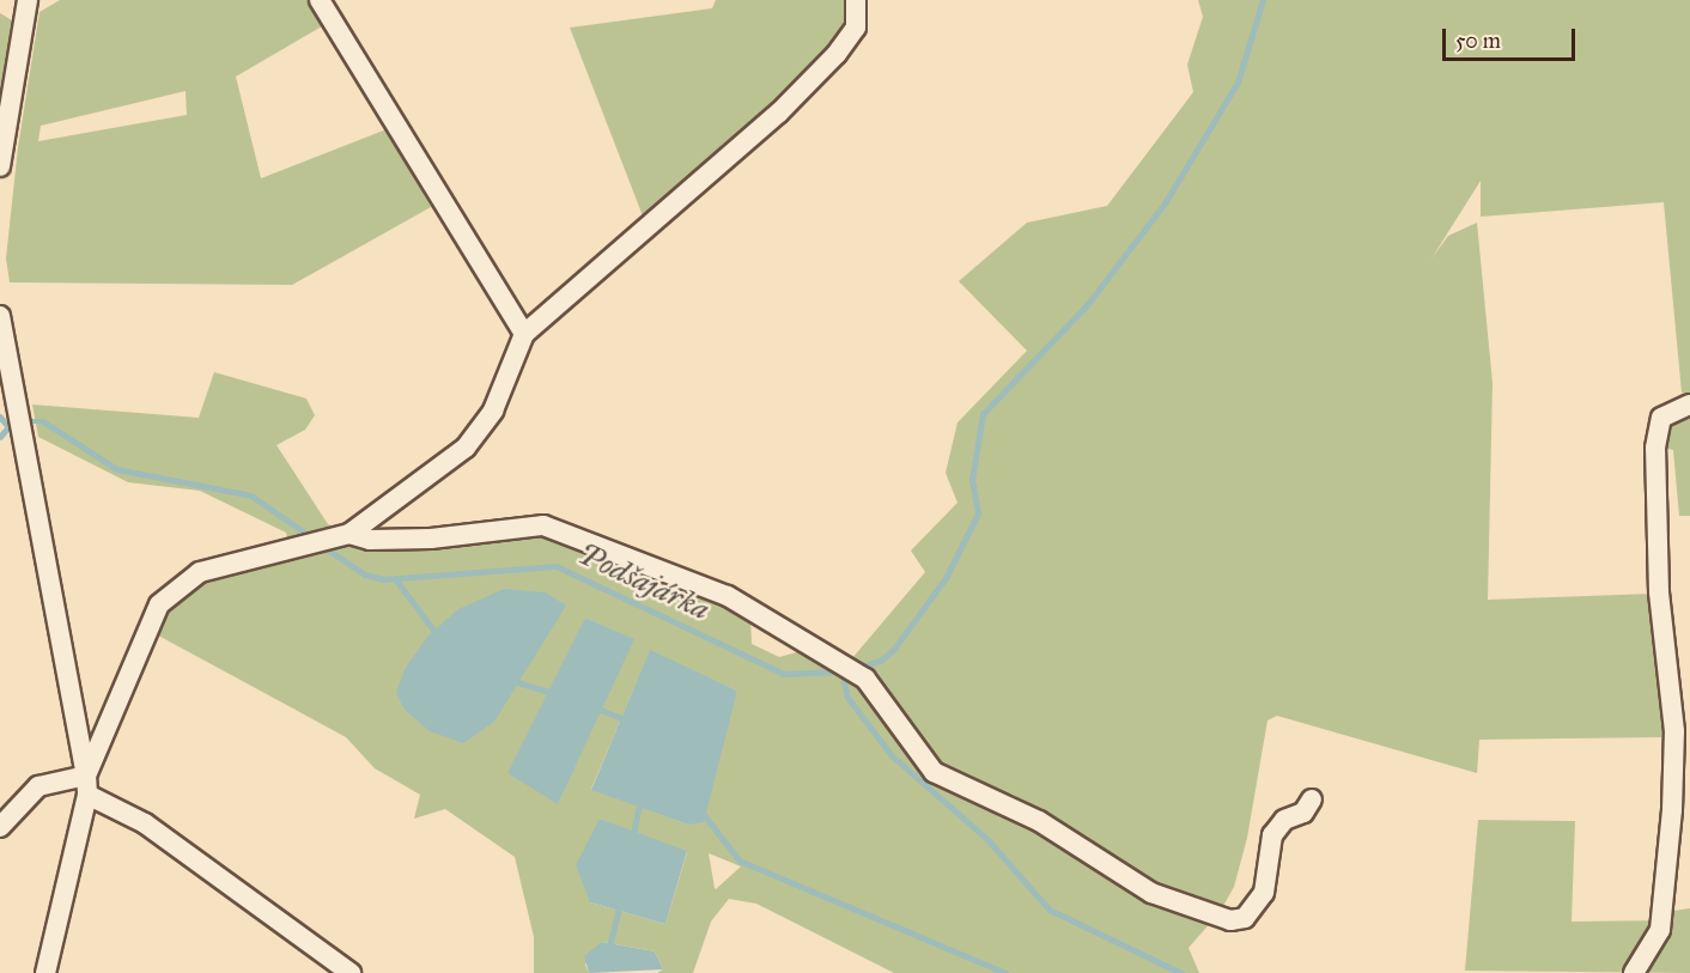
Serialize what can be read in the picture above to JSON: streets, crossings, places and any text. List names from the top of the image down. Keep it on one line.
{"water":["Podšajárka"],"scale_bar":"50 m"}
